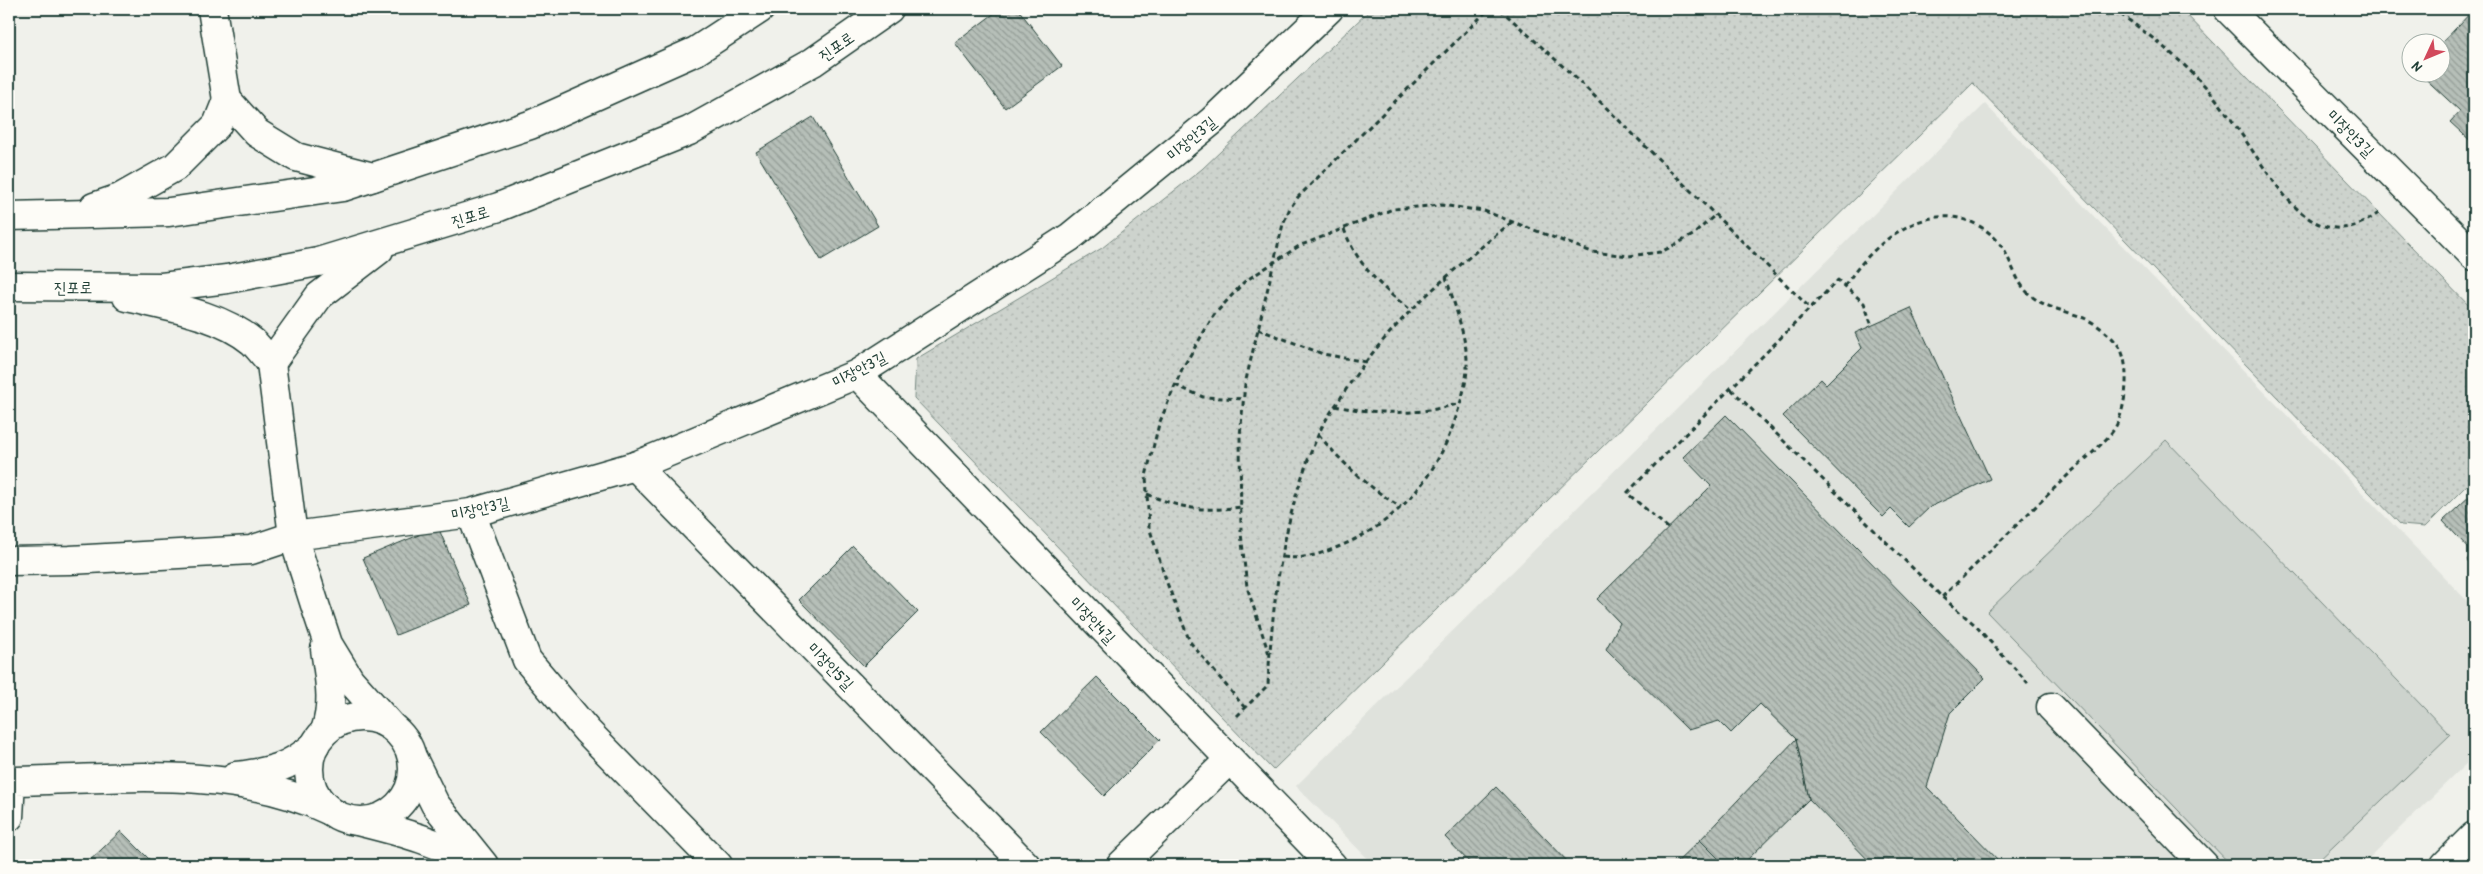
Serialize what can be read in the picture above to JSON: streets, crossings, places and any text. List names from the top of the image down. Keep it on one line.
{"streets":{"street":["진포로","미장안3길","미장안4길","미장안5길"]},"crossings":[["미장안3길","미장안4길"],["미장안3길","미장안5길"]],"north":"bottom left"}
